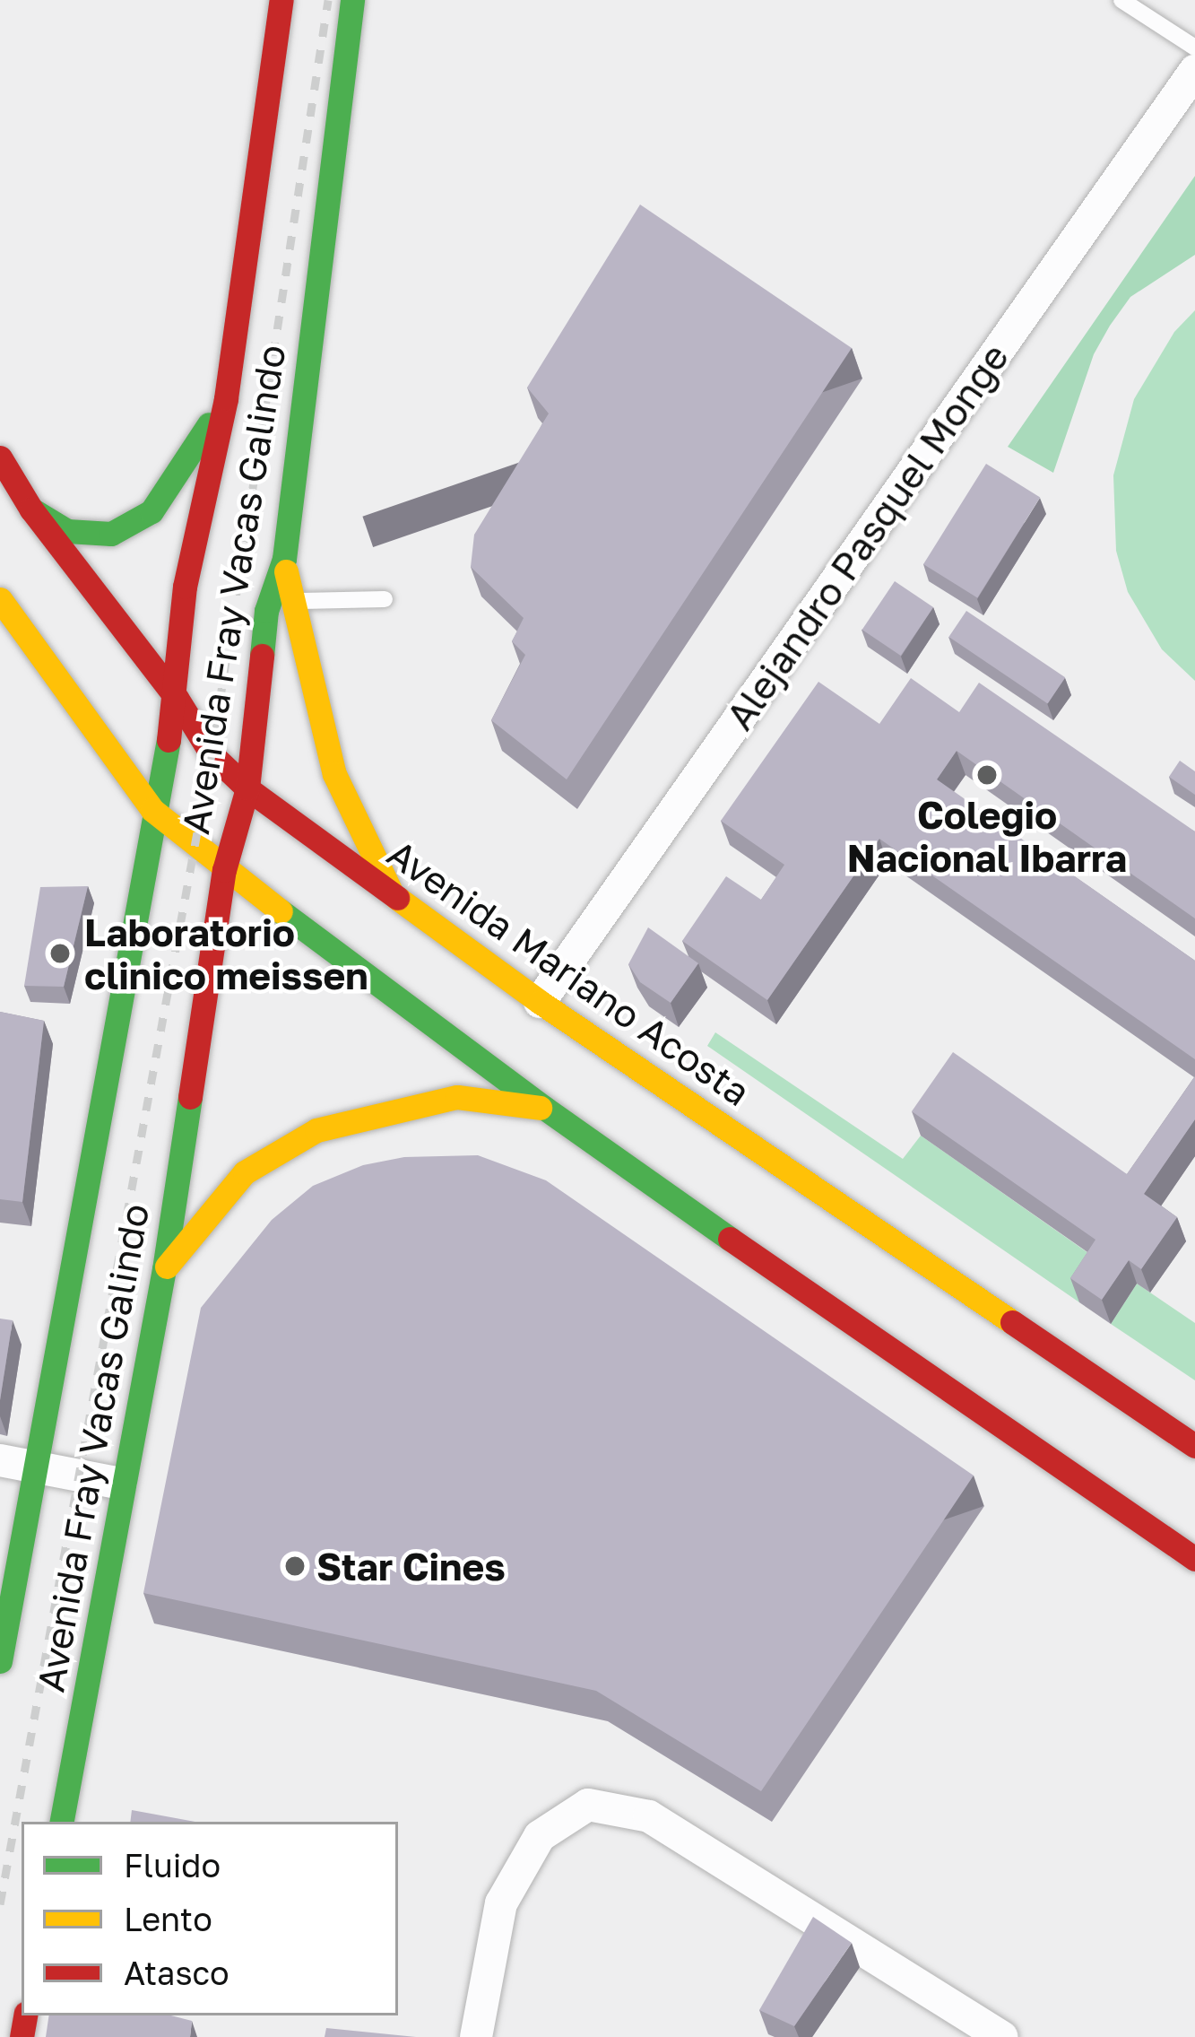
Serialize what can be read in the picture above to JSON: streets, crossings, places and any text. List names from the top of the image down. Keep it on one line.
{"streets":{"main road":["Avenida Fray Vacas Galindo","Avenida Mariano Acosta"],"street":["Alejandro Pasquel Monge"]},"crossings":[["Alejandro Pasquel Monge","Avenida Mariano Acosta"],["Avenida Fray Vacas Galindo","Avenida Mariano Acosta"]],"places":["Colegio Nacional Ibarra","Laboratorio clinico meissen","Star Cines"],"legend":["Fluido","Lento","Atasco"]}
